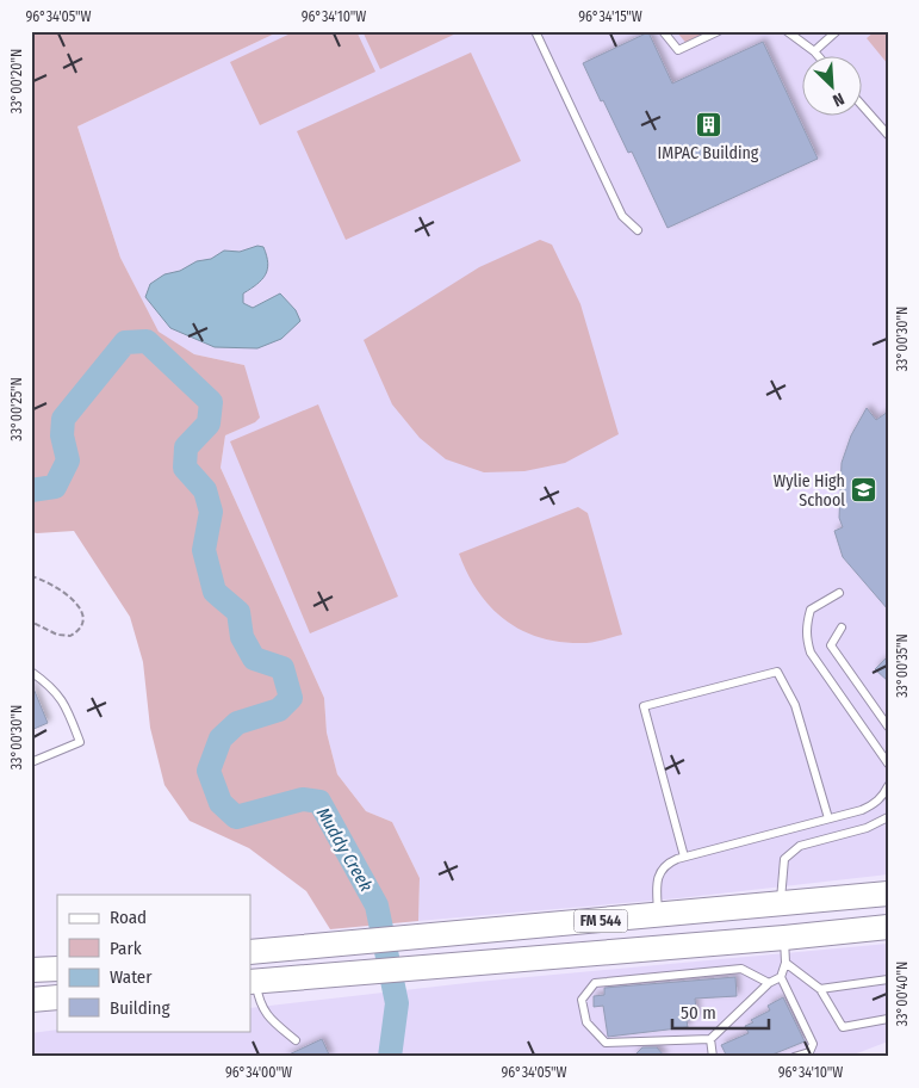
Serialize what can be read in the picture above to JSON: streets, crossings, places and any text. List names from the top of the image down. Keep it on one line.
{"streets":{"main road":["FM 544"]},"water":["Muddy Creek"],"places":{"building":["IMPAC Building"],"school or university":["Wylie High School"]},"legend":["Road","Park","Water","Building"],"scale_bar":"50 m","north":"bottom right","coordinates":["96°34'05\"W","96°34'10\"W","96°34'15\"W","33°00'20\"N","33°00'30\"N","33°00'25\"N","33°00'35\"N","33°00'40\"N","96°34'00\"W"]}
